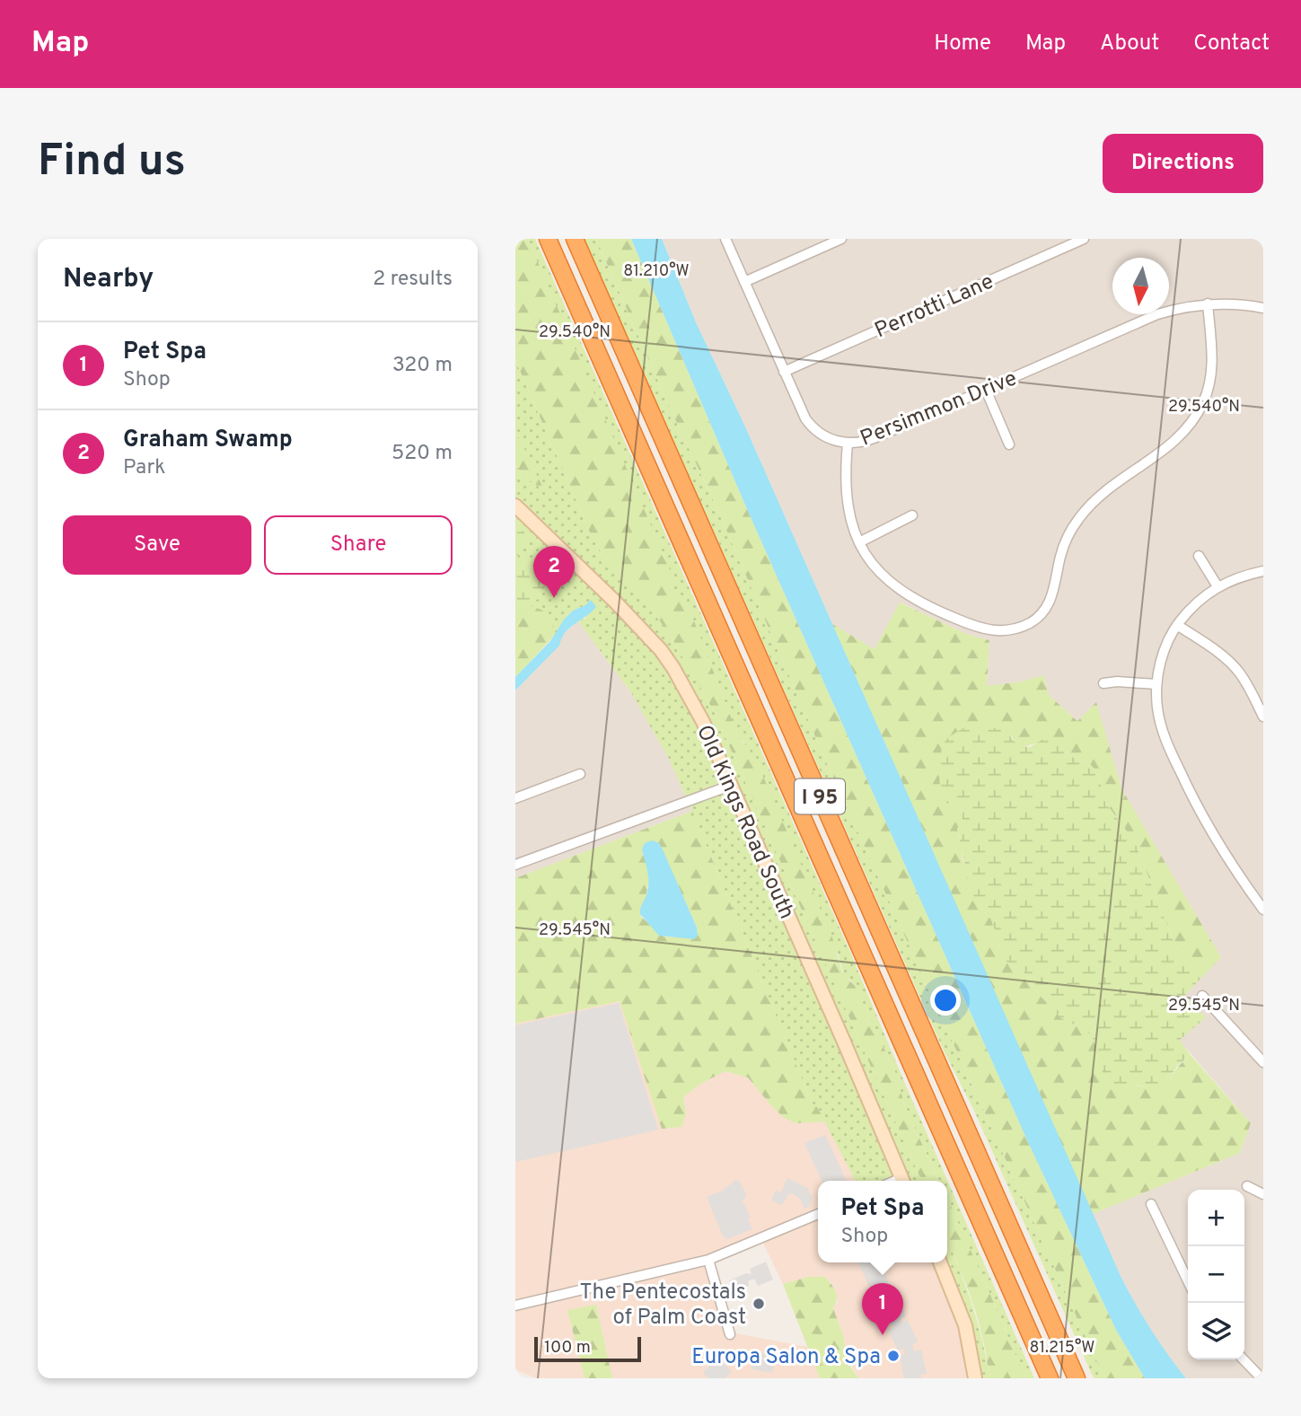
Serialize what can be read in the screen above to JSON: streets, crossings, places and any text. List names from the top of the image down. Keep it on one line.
{"streets":{"highway":["I 95"],"street":["Perrotti Lane","Persimmon Drive","Old Kings Road South"]},"crossings":[["Perrotti Lane","Persimmon Drive"]],"places":["The Pentecostals of Palm Coast","Europa Salon & Spa"],"scale_bar":"100 m","north":"bottom","page":{"header":"Map","nav":["Home","Map","About","Contact"],"buttons":["Directions",["Save","Share"]],"title":"Find us","heading":["Nearby","2 results"],"list":[{"mark":"1","name":"Pet Spa","note":"Shop","value":"320 m"},{"mark":"2","name":"Graham Swamp","note":"Park","value":"520 m"}],"pins":["2","1"],"popup":["Pet Spa","Shop"],"map_buttons":["+","−"],"scale":"100 m"},"coordinates":["81.210°W","29.540°N","29.545°N","81.215°W"]}
